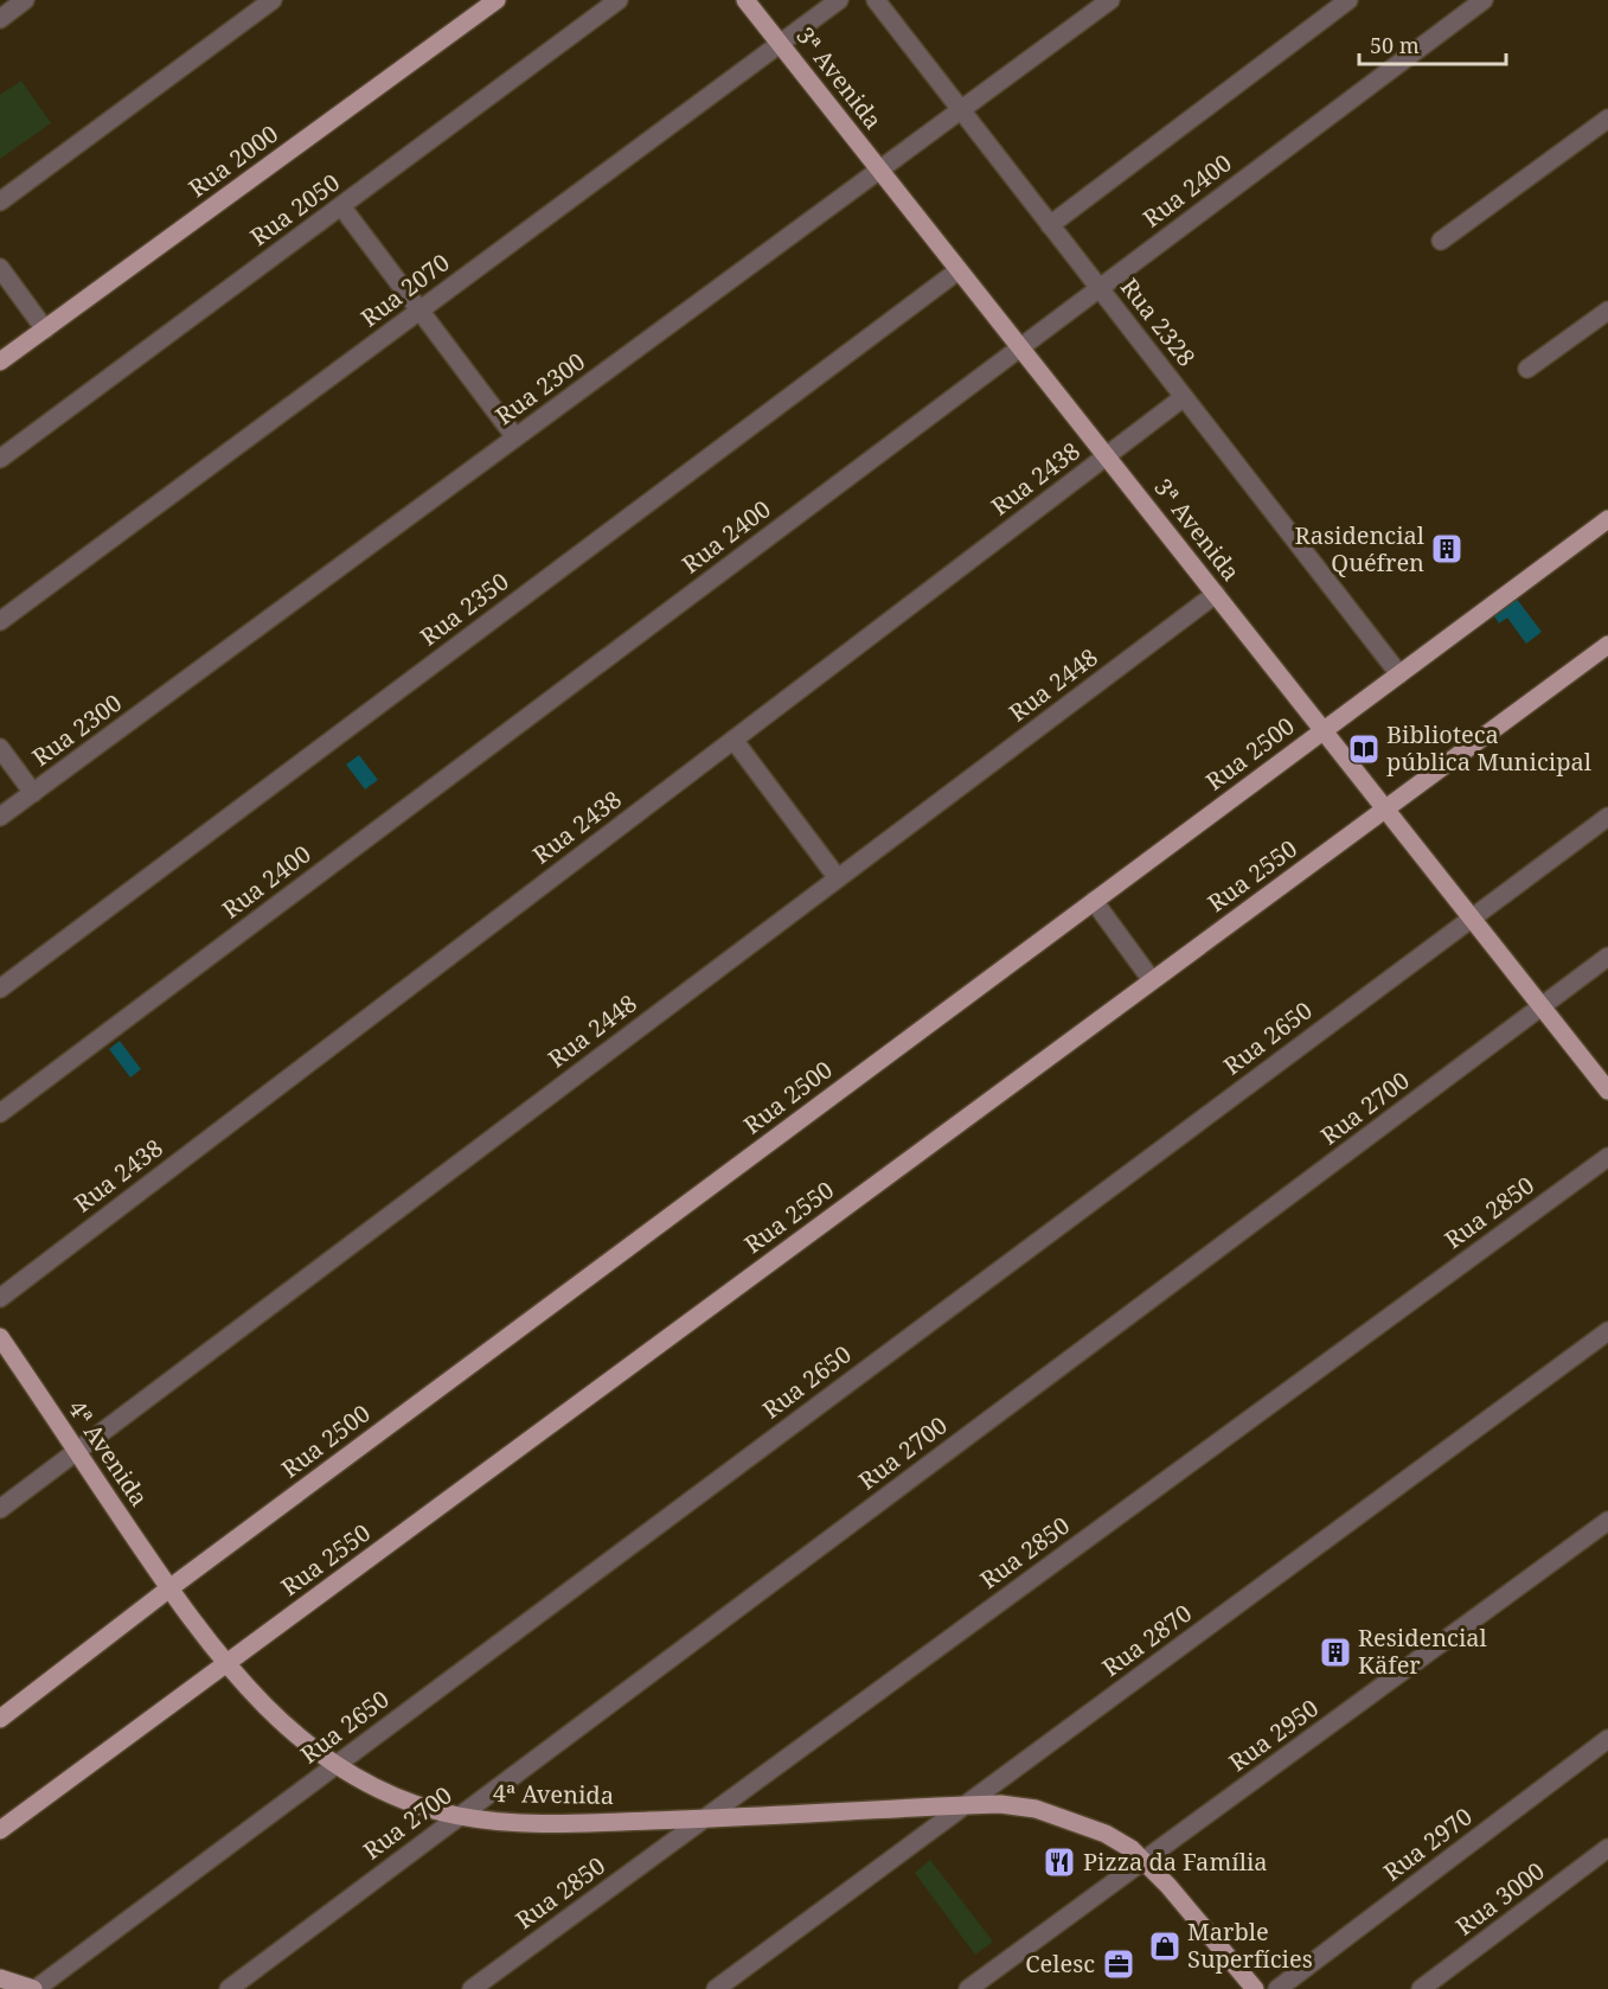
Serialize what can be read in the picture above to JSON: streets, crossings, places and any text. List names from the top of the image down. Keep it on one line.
{"streets":{"main road":["3ª Avenida","Rua 2000","Rua 2500","Rua 2550","4ª Avenida"],"street":["Rua 2400","Rua 2050","Rua 2070","Rua 2328","Rua 2300","Rua 2438","Rua 2350","Rua 2448","Rua 2650","Rua 2700","Rua 2850","Rua 2870","Rua 2950","Rua 2970","Rua 3000"]},"crossings":[["3ª Avenida","Rua 2400"],["3ª Avenida","Rua 2070"],["3ª Avenida","Rua 2300"],["3ª Avenida","Rua 2438"],["3ª Avenida","Rua 2350"],["3ª Avenida","Rua 2448"],["3ª Avenida","Rua 2500"],["3ª Avenida","Rua 2550"],["3ª Avenida","Rua 2650"],["3ª Avenida","Rua 2700"],["Rua 2400","Rua 2328"],["Rua 2328","Rua 2300"],["Rua 2328","Rua 2438"],["Rua 2328","Rua 2500"],["Rua 2448","4ª Avenida"],["Rua 2500","4ª Avenida"],["Rua 2550","4ª Avenida"],["Rua 2650","4ª Avenida"],["Rua 2700","4ª Avenida"],["Rua 2850","4ª Avenida"],["4ª Avenida","Rua 2870"],["4ª Avenida","Rua 2950"]],"places":{"building":["Rasidencial Quéfren","Residencial Käfer"],"library":["Biblioteca pública Municipal"],"restaurant":["Pizza da Família"],"shop":["Marble Superfícies"],"office":["Celesc"]},"scale_bar":"50 m"}
